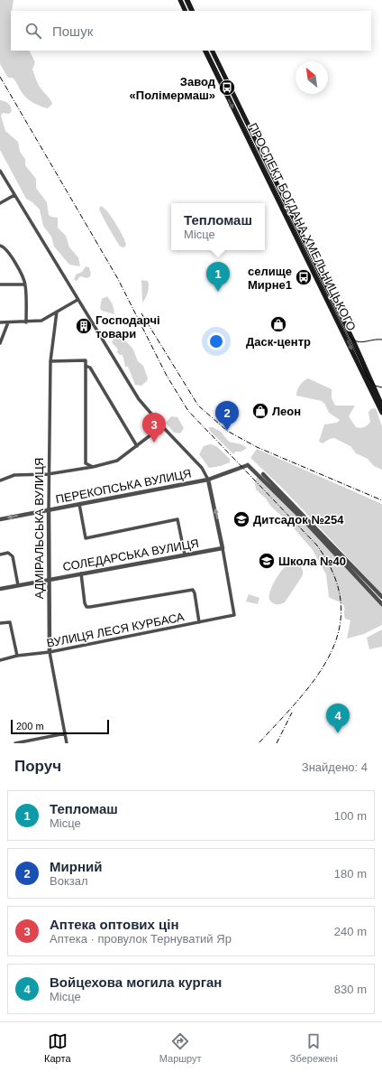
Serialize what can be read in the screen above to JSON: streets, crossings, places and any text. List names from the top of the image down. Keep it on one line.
{"streets":{"main road":["ПРОСПЕКТ БОГДАНА ХМЕЛЬНИЦЬКОГО"],"street":["ПЕРЕКОПСЬКА ВУЛИЦЯ","АДМІРАЛЬСЬКА ВУЛИЦЯ","СОЛЕДАРСЬКА ВУЛИЦЯ","ВУЛИЦЯ ЛЕСЯ КУРБАСА"]},"crossings":[["ПЕРЕКОПСЬКА ВУЛИЦЯ","АДМІРАЛЬСЬКА ВУЛИЦЯ"],["АДМІРАЛЬСЬКА ВУЛИЦЯ","СОЛЕДАРСЬКА ВУЛИЦЯ"],["АДМІРАЛЬСЬКА ВУЛИЦЯ","ВУЛИЦЯ ЛЕСЯ КУРБАСА"],["СОЛЕДАРСЬКА ВУЛИЦЯ","ВУЛИЦЯ ЛЕСЯ КУРБАСА"]],"places":{"bus stop":["Завод «Полімермаш»","селище Мирне1"],"shop":["Даск-центр","Леон"],"building":["Господарчі товари"],"school or university":["Дитсадок №254","Школа №40"]},"scale_bar":"200 m","north":"top left","page":{"search":"Пошук","popup":["Тепломаш","Місце"],"pins":["1","2","3","4"],"scale":"200 m","heading":["Поруч","Знайдено: 4"],"list":[{"mark":"1","name":"Тепломаш","note":"Місце","value":"100 m"},{"mark":"2","name":"Мирний","note":"Вокзал","value":"180 m"},{"mark":"3","name":"Аптека оптових цін","note":"Аптека · провулок Тернуватий Яр","value":"240 m"},{"mark":"4","name":"Войцехова могила курган","note":"Місце","value":"830 m"}],"nav":["Карта","Маршрут","Збережені"]}}
